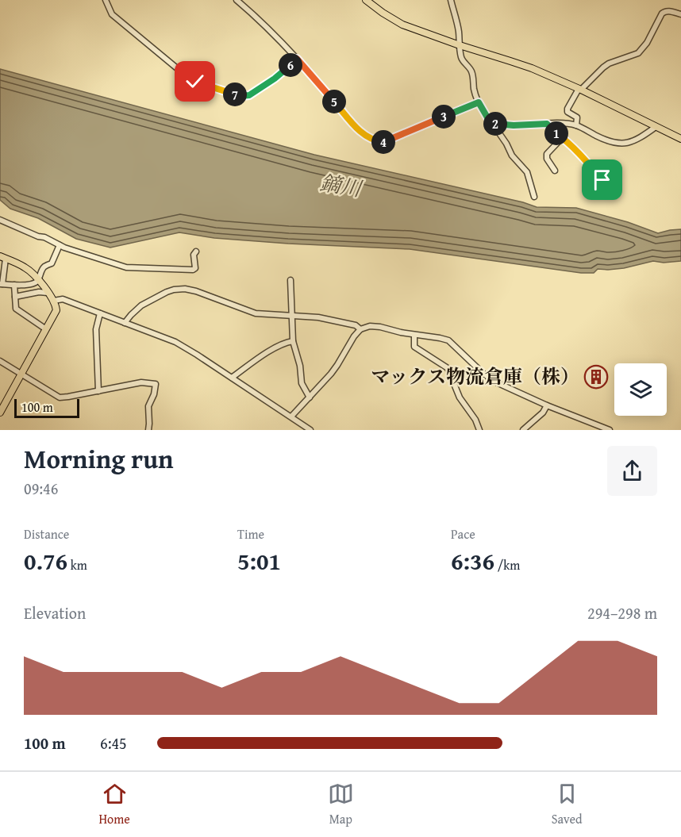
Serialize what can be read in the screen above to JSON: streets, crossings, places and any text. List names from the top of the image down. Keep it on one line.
{"water":["鏑川"],"places":{"building":["マックス物流倉庫（株）"]},"scale_bar":"100 m","page":{"pins":["6","7","5","3","2","1","4"],"scale":"100 m","heading":["Morning run","09:46"],"stats":[["Distance","0.76 km"],["Time","5:01"],["Pace","6:36 /km"]],"chart":["Elevation","294–298 m"],"list":[{"name":"100 m","note":"6:45"}],"tabs":["Home","Map","Saved"]}}
